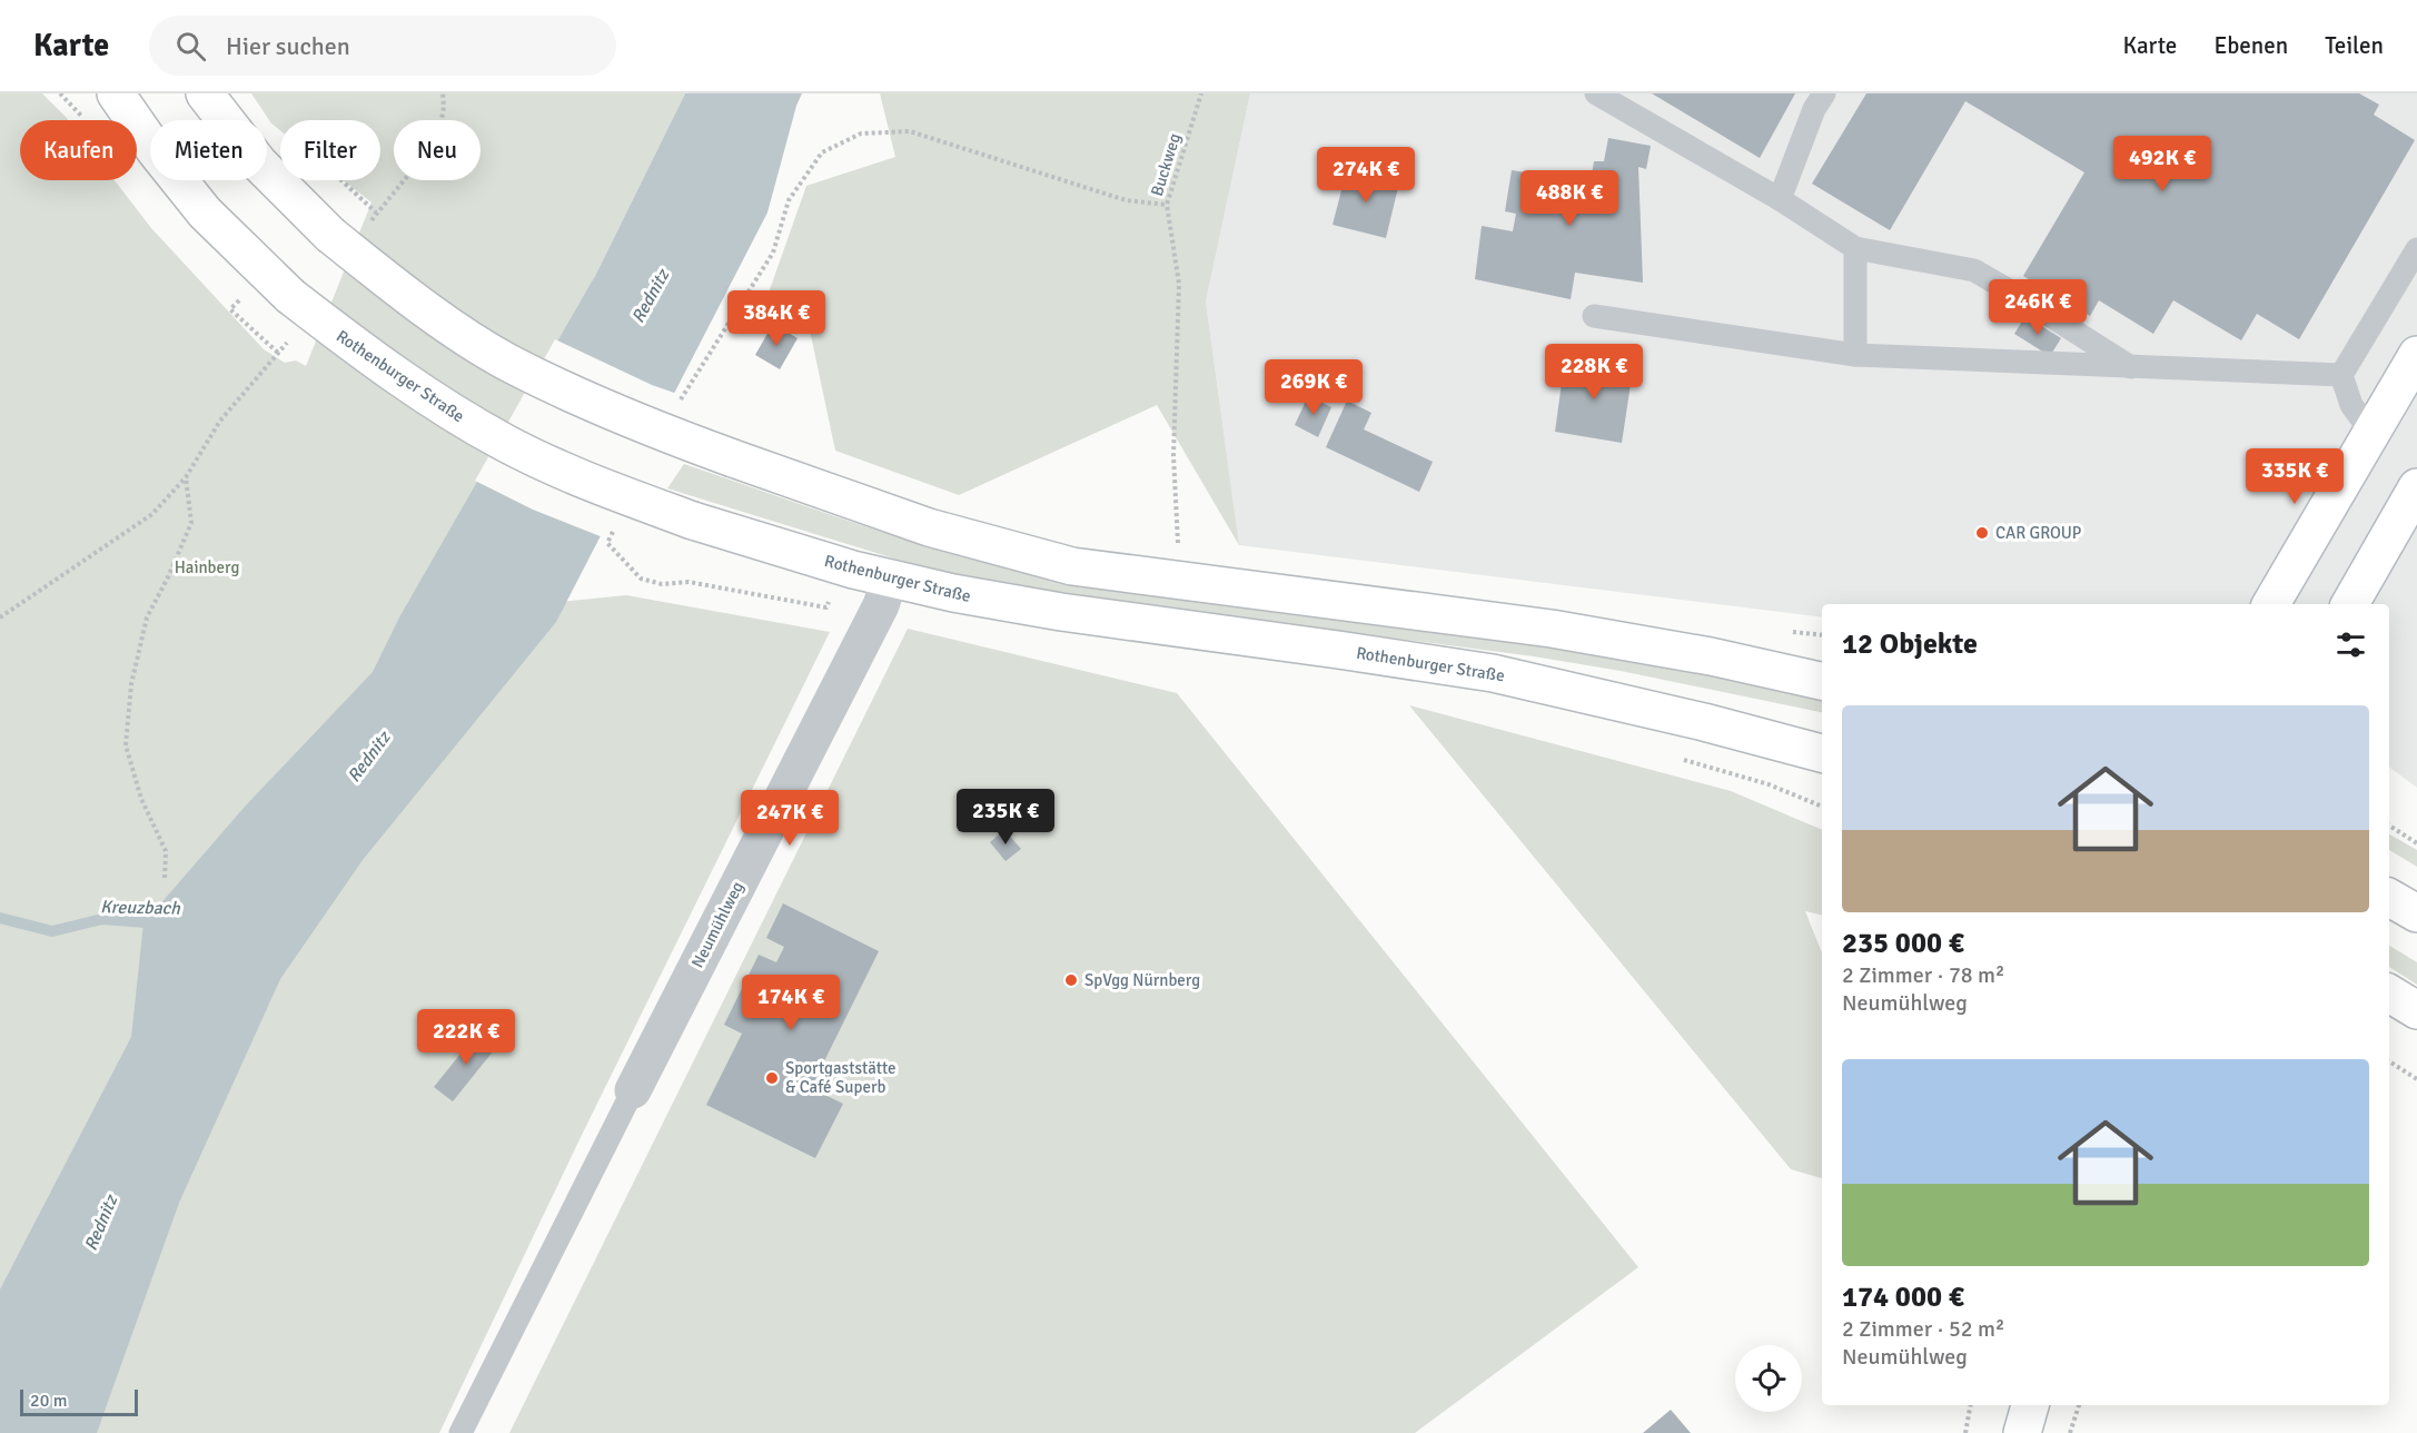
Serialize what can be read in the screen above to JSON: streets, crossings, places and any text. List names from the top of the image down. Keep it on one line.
{"streets":{"main road":["Rothenburger Straße"],"street":["Neumühlweg"],"path":["Buckweg"]},"crossings":[["Rothenburger Straße","Neumühlweg"]],"water":["Rednitz","Kreuzbach"],"parks":["Hainberg"],"places":["CAR GROUP","SpVgg Nürnberg","Sportgaststätte & Café Superb"],"scale_bar":"20 m","page":{"header":"Karte","search":"Hier suchen","nav":["Karte","Ebenen","Teilen"],"chip":["Kaufen","Mieten","Filter","Neu"],"price":["492K €","274K €","488K €","246K €","384K €","228K €","269K €","335K €","235K €","247K €","174K €","222K €"],"heading":"12 Objekte","list":[{"name":"235 000 €","note":"2 Zimmer · 78 m² · Neumühlweg"},{"name":"174 000 €","note":"2 Zimmer · 52 m² · Neumühlweg"}],"scale":"20 m"}}
